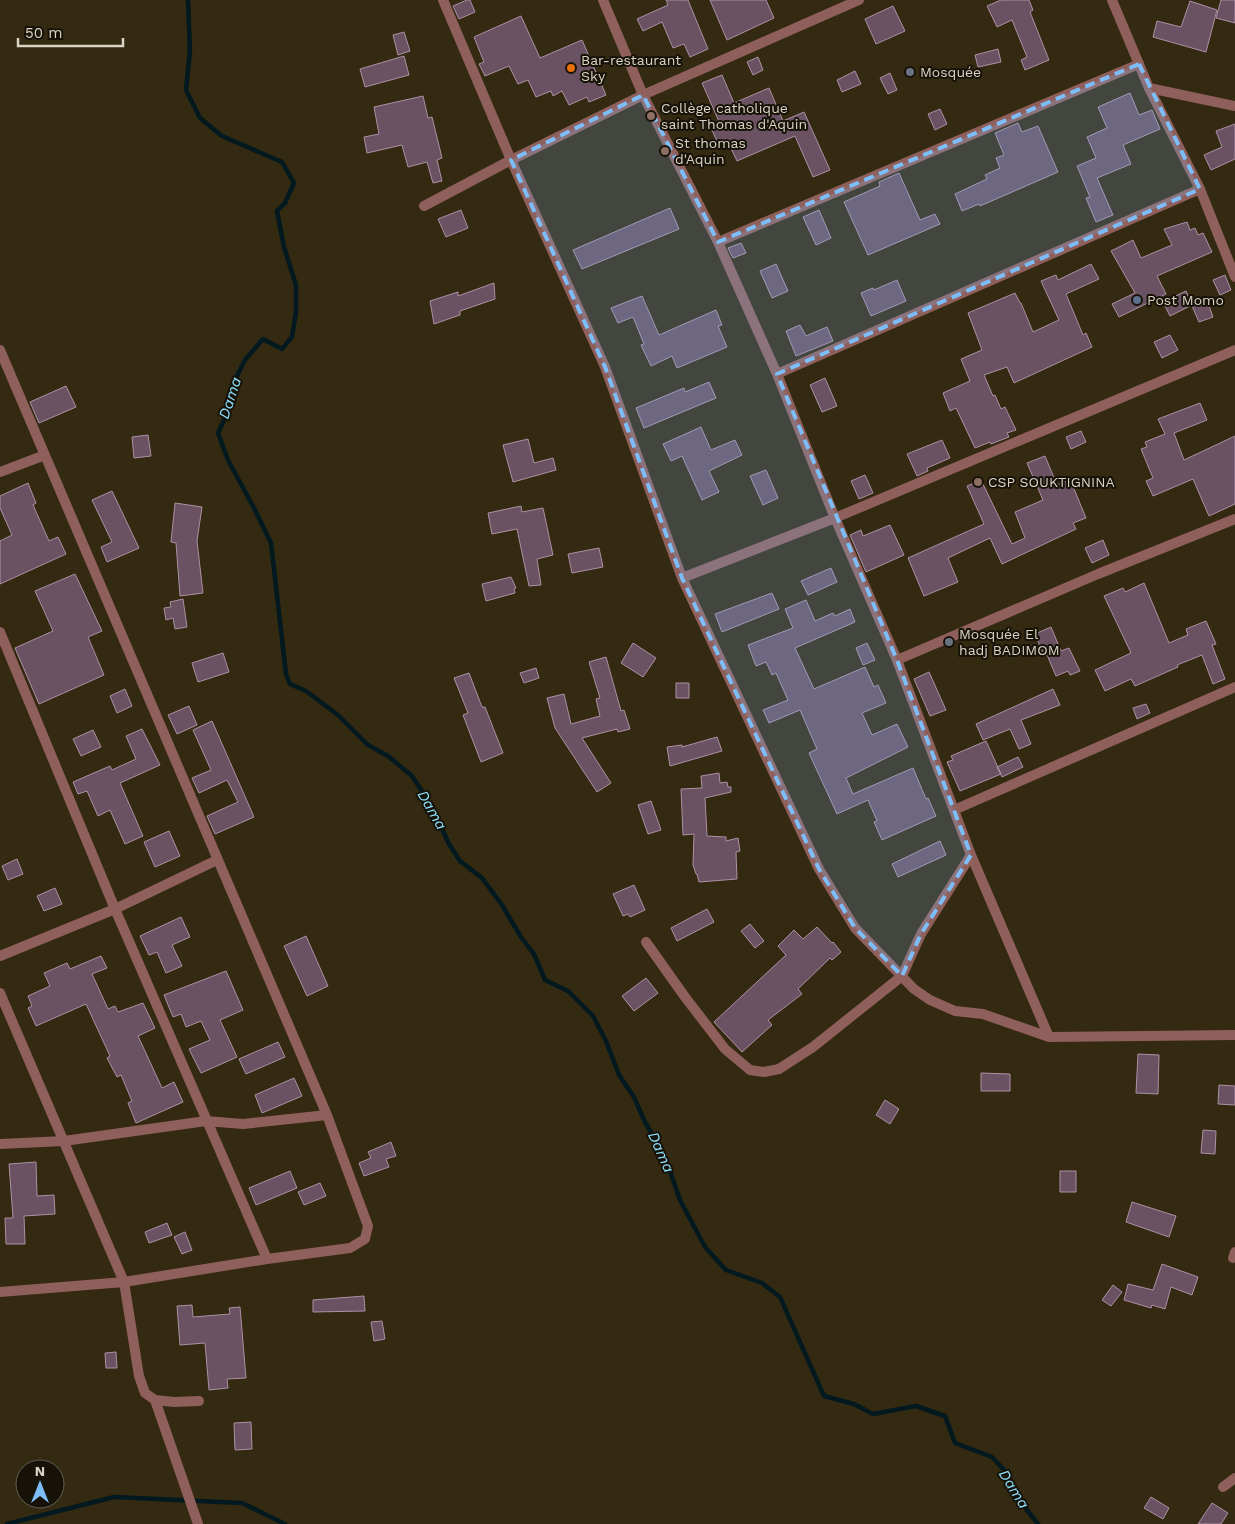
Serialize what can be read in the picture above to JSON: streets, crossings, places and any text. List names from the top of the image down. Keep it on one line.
{"water":["Dama"],"places":["Bar-restaurant Sky","Mosquée","Collège catholique saint Thomas d'Aquin","St thomas d'Aquin","Post Momo","CSP SOUKTIGNINA","Mosquée El hadj BADIMOM"],"scale_bar":"50 m","north":"top"}
